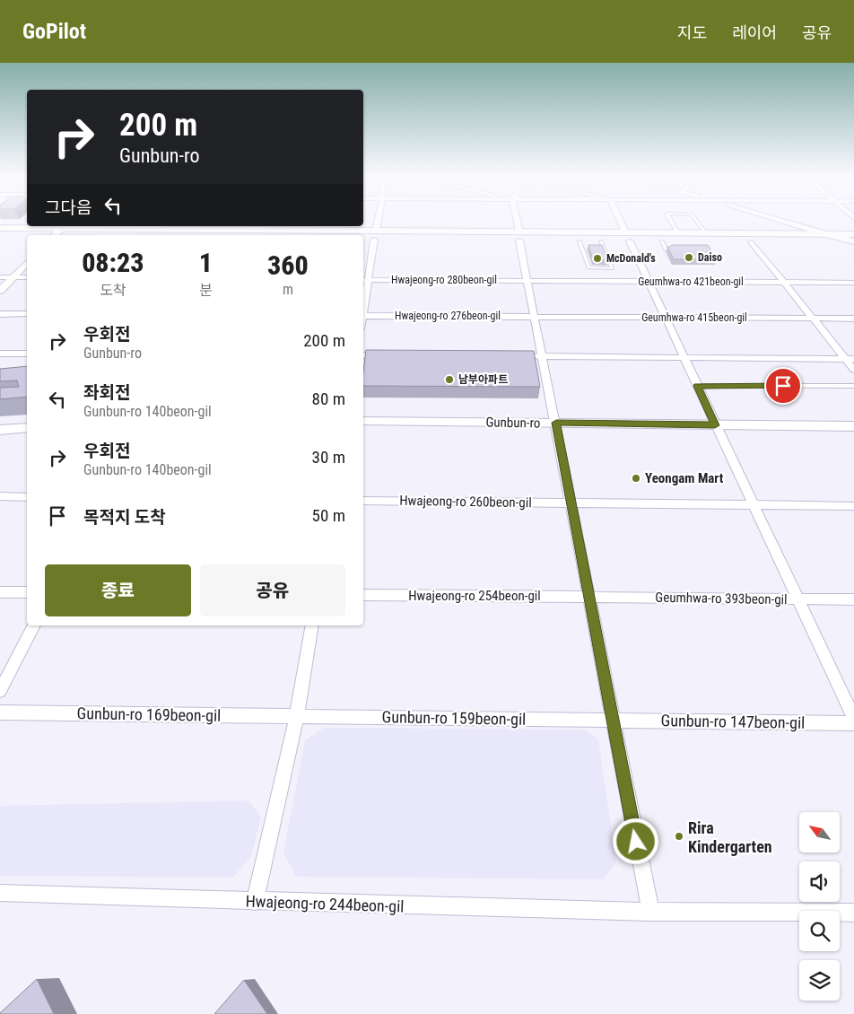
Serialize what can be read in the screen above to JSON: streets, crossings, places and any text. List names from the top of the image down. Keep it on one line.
{"streets":{"street":["Hwajeong-ro 280beon-gil","Geumhwa-ro 421beon-gil","Hwajeong-ro 276beon-gil","Geumhwa-ro 415beon-gil","Gunbun-ro","Hwajeong-ro 260beon-gil","Hwajeong-ro 254beon-gil","Geumhwa-ro 393beon-gil","Gunbun-ro 169beon-gil","Gunbun-ro 159beon-gil","Gunbun-ro 147beon-gil","Hwajeong-ro 244beon-gil"]},"crossings":[["Hwajeong-ro 280beon-gil","Geumhwa-ro 421beon-gil"],["Hwajeong-ro 276beon-gil","Geumhwa-ro 415beon-gil"],["Hwajeong-ro 254beon-gil","Geumhwa-ro 393beon-gil"],["Gunbun-ro 169beon-gil","Gunbun-ro 159beon-gil"],["Gunbun-ro 159beon-gil","Gunbun-ro 147beon-gil"]],"places":["Daiso","McDonald's","남부아파트","Yeongam Mart","Rira Kindergarten"],"north":"top left","page":{"header":"GoPilot","nav":["지도","레이어","공유"],"turn":["200 m","Gunbun-ro"],"then":"그다음","eta":["08:23","도착","1","분","360","m"],"list":[{"name":"우회전","note":"Gunbun-ro","value":"200 m"},{"name":"좌회전","note":"Gunbun-ro 140beon-gil","value":"80 m"},{"name":"우회전","note":"Gunbun-ro 140beon-gil","value":"30 m"},{"name":"목적지 도착","value":"50 m"}],"buttons":["종료","공유"]}}
